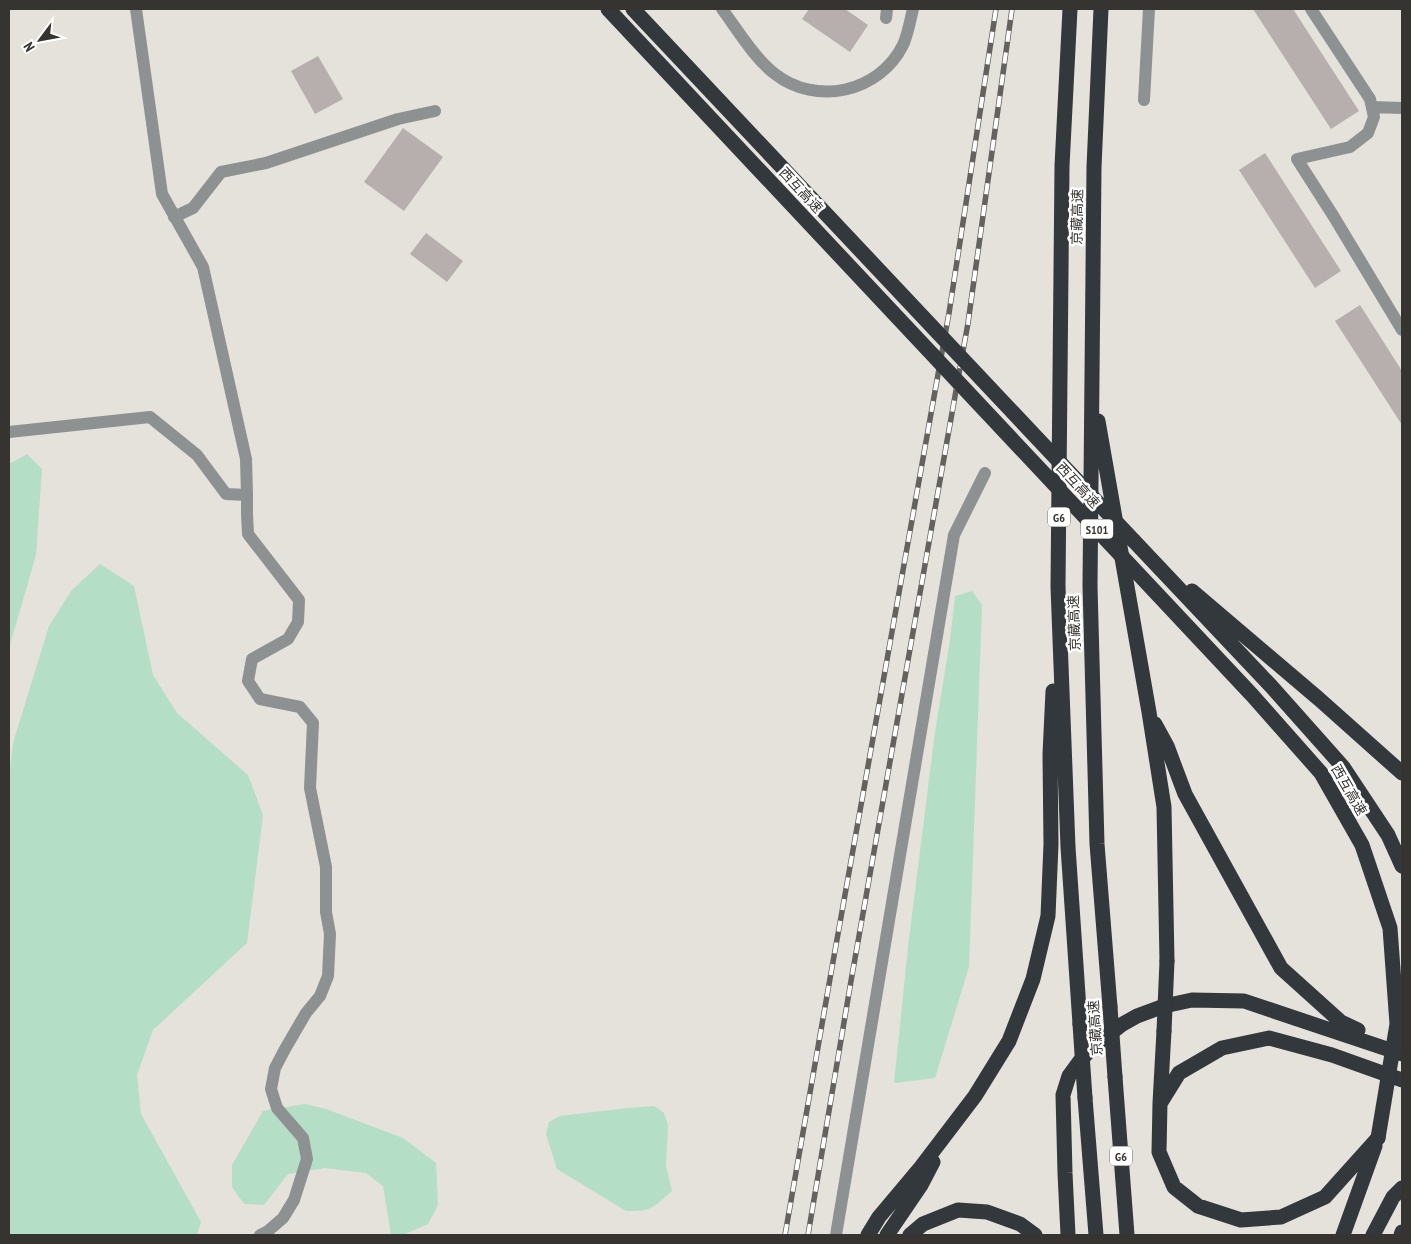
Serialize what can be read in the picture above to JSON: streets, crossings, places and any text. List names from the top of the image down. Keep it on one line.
{"streets":{"highway":["西互高速","京藏高速","G6","S101"]},"crossings":[["西互高速","S101"]],"north":"bottom left"}
